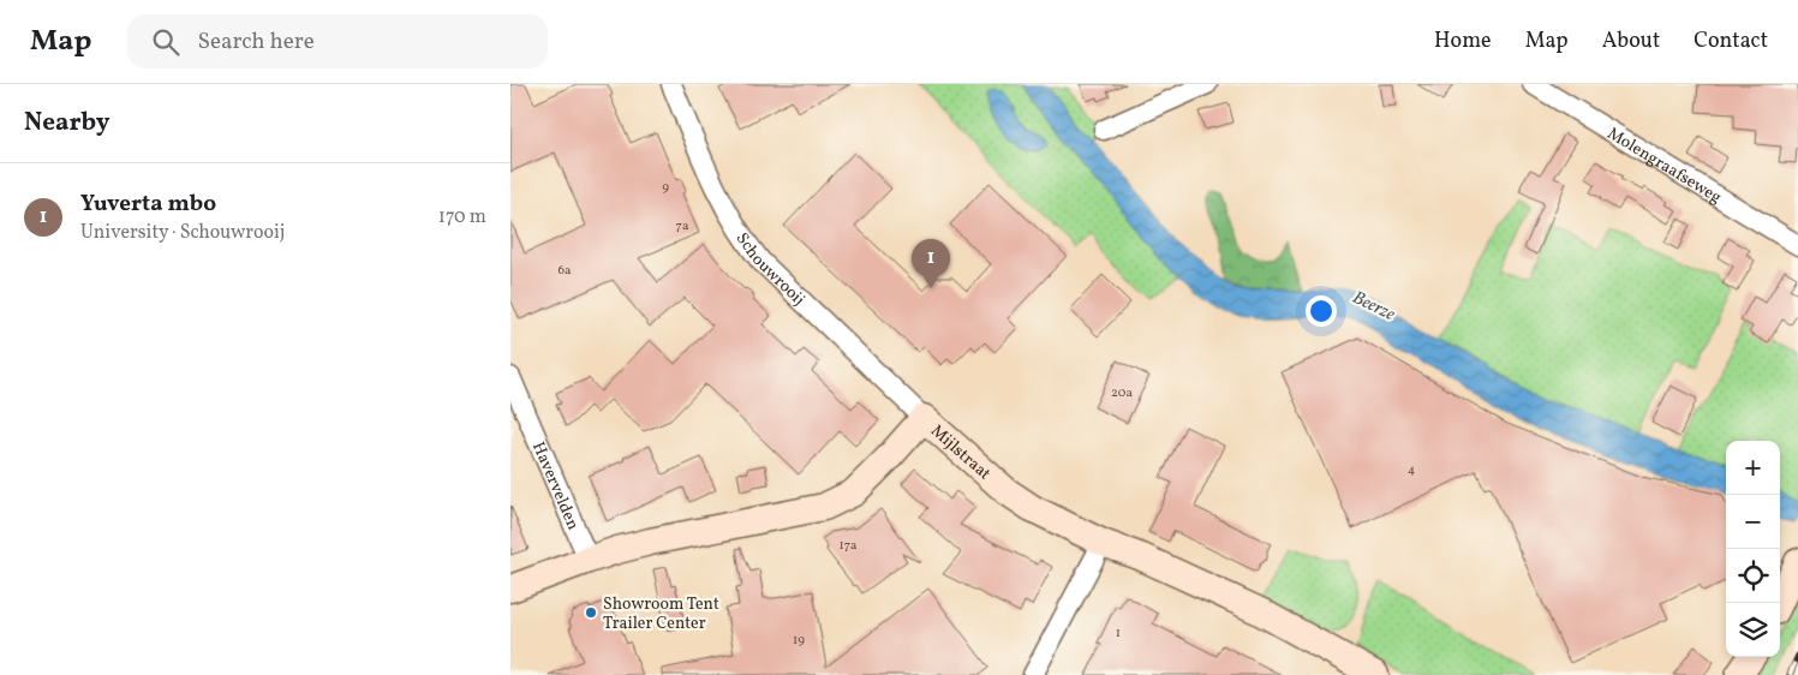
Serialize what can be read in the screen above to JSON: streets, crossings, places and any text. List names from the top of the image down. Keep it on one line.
{"streets":{"main road":["Mijlstraat"],"street":["Molengraafseweg","Schouwrooij","Havervelden"]},"crossings":[["Schouwrooij","Mijlstraat"],["Mijlstraat","Havervelden"]],"water":["Beerze"],"places":["Showroom Tent Trailer Center"],"house_numbers":["9","7a","6a","20a","4","17a","1","19"],"page":{"header":"Map","search":"Search here","nav":["Home","Map","About","Contact"],"heading":"Nearby","list":[{"mark":"1","name":"Yuverta mbo","note":"University · Schouwrooij","value":"170 m"}],"pins":"1","map_buttons":["+","−"]}}
